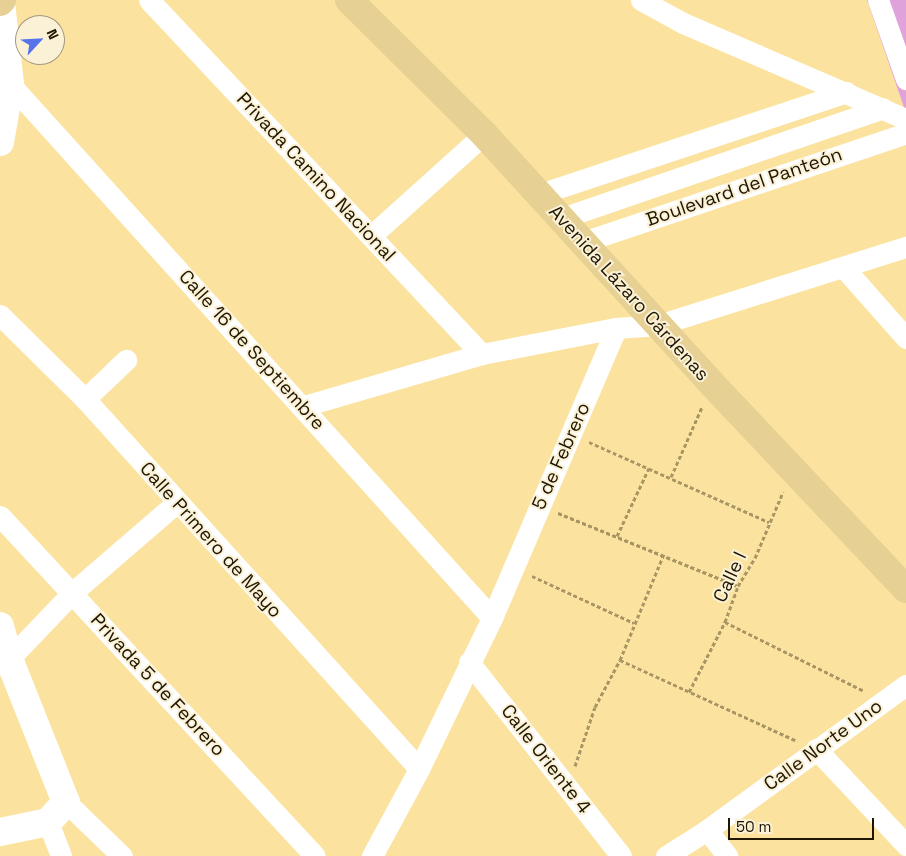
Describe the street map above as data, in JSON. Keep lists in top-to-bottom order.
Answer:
{
  "streets": {
    "main road": ["Avenida Lázaro Cárdenas"],
    "street": [
      "Privada Camino Nacional",
      "Boulevard del Panteón",
      "Calle 16 de Septiembre",
      "5 de Febrero",
      "Calle Primero de Mayo",
      "Privada 5 de Febrero",
      "Calle Norte Uno",
      "Calle Oriente 4"
    ],
    "path": ["Calle I"]
  },
  "crossings": [
    ["Boulevard del Panteón", "Avenida Lázaro Cárdenas"],
    ["Avenida Lázaro Cárdenas", "Calle I"],
    ["Calle 16 de Septiembre", "5 de Febrero"],
    ["5 de Febrero", "Calle Primero de Mayo"],
    ["5 de Febrero", "Calle Oriente 4"]
  ],
  "scale_bar": "50 m",
  "north": "top right"
}
